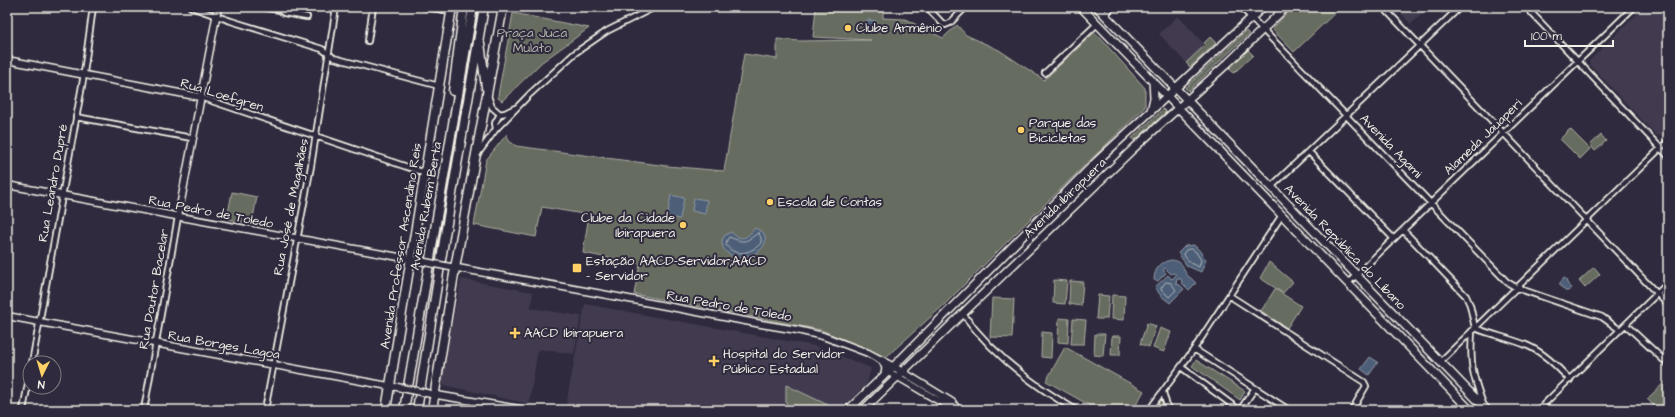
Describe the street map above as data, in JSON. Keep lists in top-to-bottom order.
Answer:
{
  "streets": {
    "highway": ["Avenida Rubem Berta", "Avenida Professor Ascendino Reis"],
    "main road": ["Avenida Ibirapuera", "Avenida República do Líbano"],
    "street": [
      "Rua Loefgren",
      "Alameda Jauaperi",
      "Avenida Agami",
      "Rua Leandro Dupré",
      "Rua José de Magalhães",
      "Rua Pedro de Toledo",
      "Rua Doutor Bacelar",
      "Rua Borges Lagoa"
    ]
  },
  "crossings": [
    ["Rua Loefgren", "Rua Leandro Dupré"],
    ["Rua Loefgren", "Rua José de Magalhães"],
    ["Rua Loefgren", "Avenida Professor Ascendino Reis"],
    ["Rua Loefgren", "Rua Doutor Bacelar"],
    ["Alameda Jauaperi", "Avenida Agami"],
    ["Alameda Jauaperi", "Avenida República do Líbano"],
    ["Avenida Agami", "Avenida Ibirapuera"],
    ["Rua Leandro Dupré", "Rua Pedro de Toledo"],
    ["Rua Leandro Dupré", "Rua Borges Lagoa"],
    ["Avenida Ibirapuera", "Avenida República do Líbano"],
    ["Rua José de Magalhães", "Rua Pedro de Toledo"],
    ["Rua José de Magalhães", "Rua Borges Lagoa"],
    ["Rua Pedro de Toledo", "Avenida Professor Ascendino Reis"],
    ["Rua Pedro de Toledo", "Rua Doutor Bacelar"],
    ["Avenida Professor Ascendino Reis", "Rua Borges Lagoa"],
    ["Rua Doutor Bacelar", "Rua Borges Lagoa"]
  ],
  "parks": ["Praça Juca Mulato"],
  "places": {
    "other": [
      "Clube Armênio",
      "Parque das Bicicletas",
      "Escola de Contas",
      "Clube da Cidade Ibirapuera"
    ],
    "transit": ["Estação AACD-Servidor;AACD – Servidor"],
    "health": ["AACD Ibirapuera", "Hospital do Servidor Público Estadual"]
  },
  "scale_bar": "100 m",
  "north": "bottom"
}
